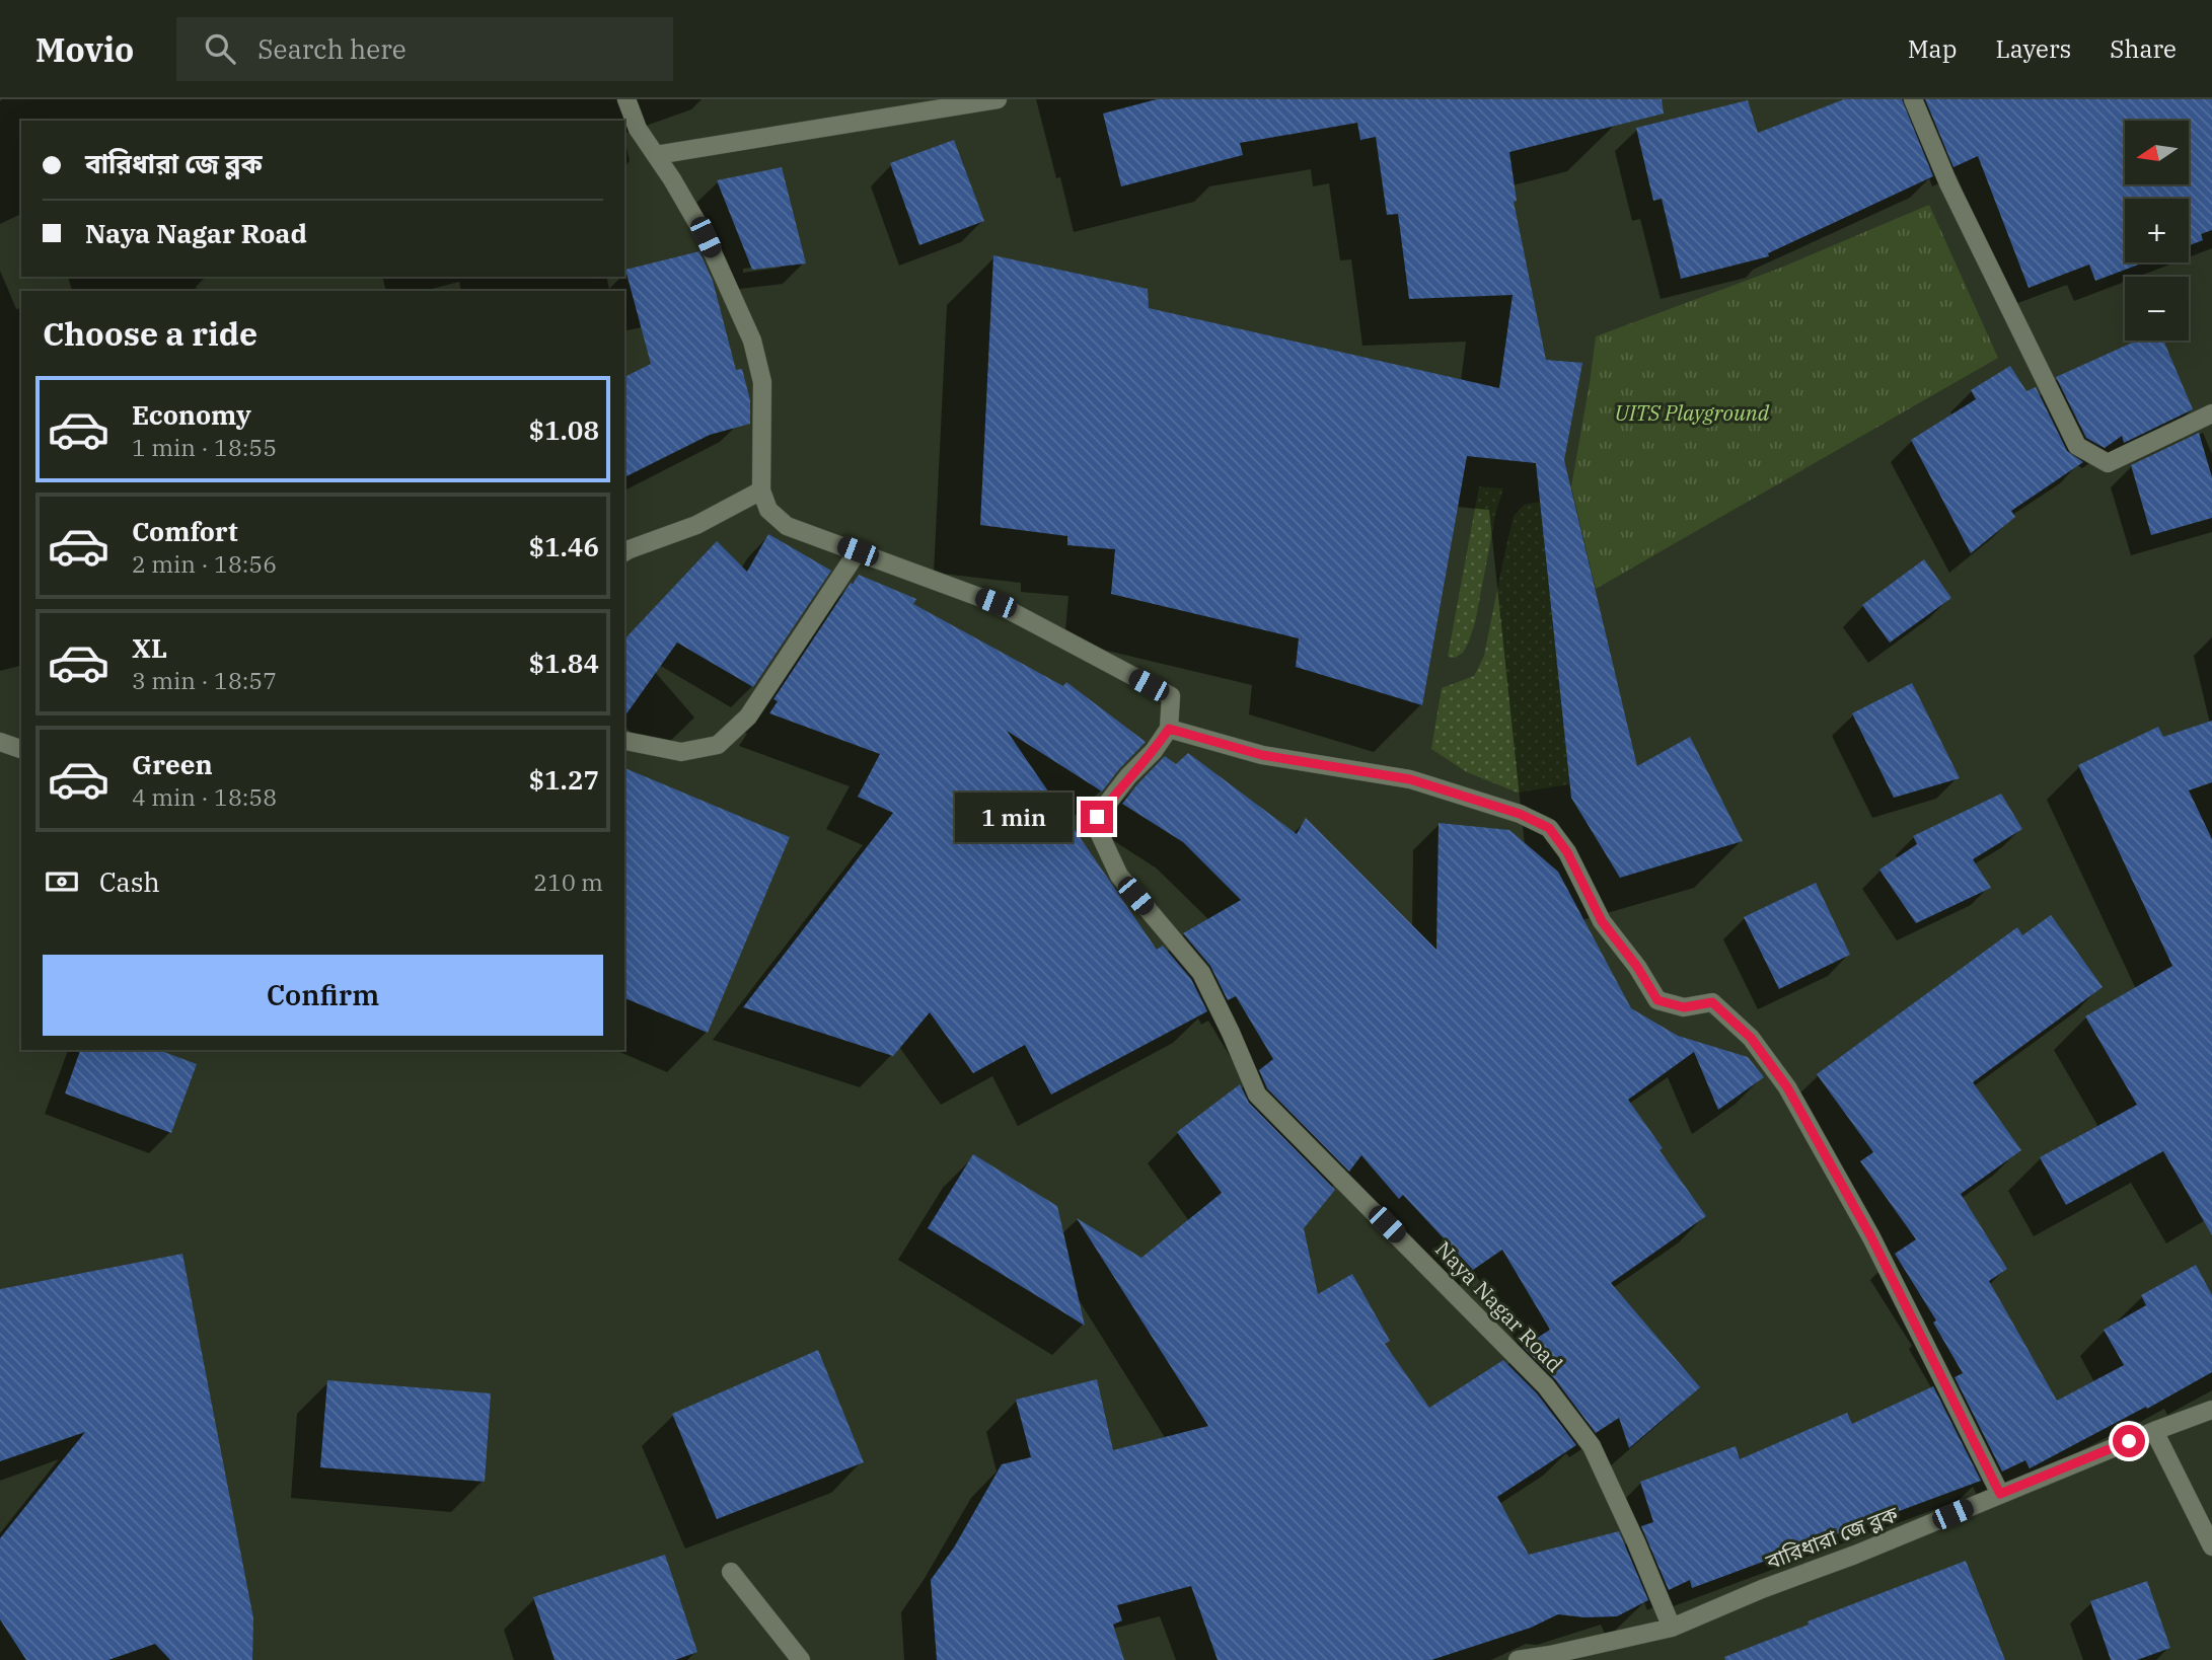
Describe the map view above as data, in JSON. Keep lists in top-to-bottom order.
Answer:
{
  "streets": {
    "street": ["Naya Nagar Road", "বারিধারা জে ব্লক"]
  },
  "crossings": [
    ["Naya Nagar Road", "বারিধারা জে ব্লক"]
  ],
  "parks": ["UITS Playground"],
  "north": "left",
  "page": {
    "header": "Movio",
    "search": "Search here",
    "nav": ["Map", "Layers", "Share"],
    "map_buttons": ["+", "−"],
    "banner": ["বারিধারা জে ব্লক", "Naya Nagar Road"],
    "heading": "Choose a ride",
    "list": [
      {
        "name": "Economy",
        "note": "1 min · 18:55",
        "value": "$1.08"
      },
      {
        "name": "Comfort",
        "note": "2 min · 18:56",
        "value": "$1.46"
      },
      {
        "name": "XL",
        "note": "3 min · 18:57",
        "value": "$1.84"
      },
      {
        "name": "Green",
        "note": "4 min · 18:58",
        "value": "$1.27"
      }
    ],
    "bubble": "1 min",
    "pay": ["Cash", "210 m"],
    "buttons": "Confirm"
  }
}
